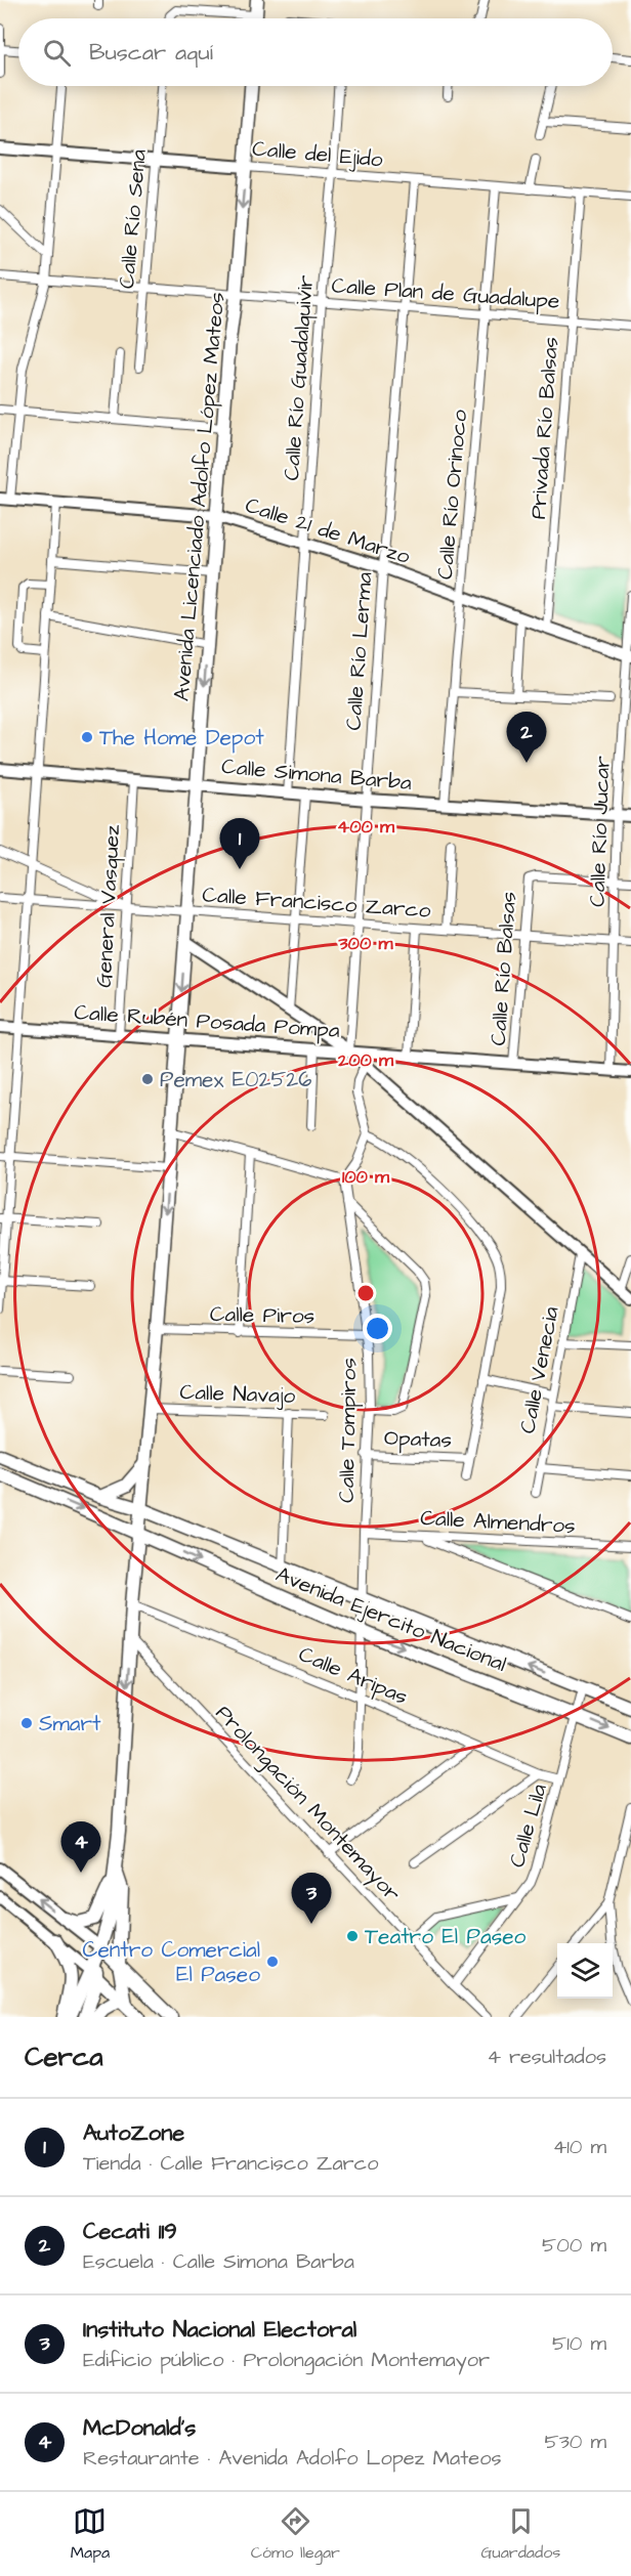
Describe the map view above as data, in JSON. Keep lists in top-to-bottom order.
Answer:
{
  "streets": {
    "main road": ["Avenida Licenciado Adolfo López Mateos", "Avenida Ejercito Nacional"],
    "street": [
      "Calle del Ejido",
      "Calle Río Sena",
      "Calle Plan de Guadalupe",
      "Calle Río Guadalquivir",
      "Privada Río Balsas",
      "Calle Río Orinoco",
      "Calle 21 de Marzo",
      "Calle Río Lerma",
      "Calle Simona Barba",
      "Calle Río Jucar",
      "Calle Francisco Zarco",
      "General Vasquez",
      "Calle Río Balsas",
      "Calle Rubén Posada Pompa",
      "Calle Piros",
      "Calle Venecia",
      "Calle Navajo",
      "Calle Tompiros",
      "Opatas",
      "Calle Almendros",
      "Calle Aripas",
      "Prolongación Montemayor",
      "Calle Lila"
    ]
  },
  "crossings": [
    ["Calle del Ejido", "Calle Río Sena"],
    ["Calle del Ejido", "Calle Río Guadalquivir"],
    ["Calle del Ejido", "Privada Río Balsas"],
    ["Calle del Ejido", "Calle Río Orinoco"],
    ["Calle del Ejido", "Avenida Licenciado Adolfo López Mateos"],
    ["Calle del Ejido", "Calle Río Lerma"],
    ["Calle Río Sena", "Calle Plan de Guadalupe"],
    ["Calle Plan de Guadalupe", "Calle Río Guadalquivir"],
    ["Calle Plan de Guadalupe", "Privada Río Balsas"],
    ["Calle Plan de Guadalupe", "Calle Río Orinoco"],
    ["Calle Plan de Guadalupe", "Avenida Licenciado Adolfo López Mateos"],
    ["Calle Plan de Guadalupe", "Calle Río Lerma"],
    ["Calle Río Guadalquivir", "Calle 21 de Marzo"],
    ["Calle Río Guadalquivir", "Calle Simona Barba"],
    ["Privada Río Balsas", "Calle 21 de Marzo"],
    ["Calle Río Orinoco", "Calle 21 de Marzo"],
    ["Calle Río Orinoco", "Calle Simona Barba"],
    ["Avenida Licenciado Adolfo López Mateos", "Calle 21 de Marzo"],
    ["Avenida Licenciado Adolfo López Mateos", "Calle Simona Barba"],
    ["Avenida Licenciado Adolfo López Mateos", "Calle Francisco Zarco"],
    ["Avenida Licenciado Adolfo López Mateos", "Calle Rubén Posada Pompa"],
    ["Avenida Licenciado Adolfo López Mateos", "Calle Piros"],
    ["Avenida Licenciado Adolfo López Mateos", "Calle Navajo"],
    ["Avenida Licenciado Adolfo López Mateos", "Avenida Ejercito Nacional"],
    ["Avenida Licenciado Adolfo López Mateos", "Calle Aripas"],
    ["Avenida Licenciado Adolfo López Mateos", "Prolongación Montemayor"],
    ["Calle 21 de Marzo", "Calle Río Lerma"],
    ["Calle 21 de Marzo", "Calle Río Jucar"],
    ["Calle Río Lerma", "Calle Simona Barba"],
    ["Calle Río Lerma", "Calle Francisco Zarco"],
    ["Calle Río Lerma", "Calle Rubén Posada Pompa"],
    ["Calle Simona Barba", "Calle Río Jucar"],
    ["Calle Simona Barba", "General Vasquez"],
    ["Calle Río Jucar", "Calle Francisco Zarco"],
    ["Calle Río Jucar", "Calle Río Balsas"],
    ["Calle Río Jucar", "Calle Rubén Posada Pompa"],
    ["Calle Francisco Zarco", "General Vasquez"],
    ["Calle Francisco Zarco", "Calle Río Balsas"],
    ["General Vasquez", "Calle Rubén Posada Pompa"],
    ["Calle Río Balsas", "Calle Rubén Posada Pompa"],
    ["Calle Piros", "Calle Tompiros"],
    ["Calle Tompiros", "Opatas"],
    ["Calle Tompiros", "Calle Almendros"],
    ["Calle Tompiros", "Avenida Ejercito Nacional"],
    ["Calle Tompiros", "Calle Aripas"],
    ["Avenida Ejercito Nacional", "Calle Lila"],
    ["Calle Aripas", "Calle Lila"],
    ["Prolongación Montemayor", "Calle Lila"]
  ],
  "one_way": ["Avenida Licenciado Adolfo López Mateos"],
  "places": [
    "The Home Depot",
    "Pemex E02526",
    "Smart",
    "Teatro El Paseo",
    "Centro Comercial El Paseo"
  ],
  "page": {
    "search": "Buscar aquí",
    "pins": [
      "2",
      "1",
      "4",
      "3"
    ],
    "heading": ["Cerca", "4 resultados"],
    "list": [
      {
        "mark": "1",
        "name": "AutoZone",
        "note": "Tienda · Calle Francisco Zarco",
        "value": "410 m"
      },
      {
        "mark": "2",
        "name": "Cecati 119",
        "note": "Escuela · Calle Simona Barba",
        "value": "500 m"
      },
      {
        "mark": "3",
        "name": "Instituto Nacional Electoral",
        "note": "Edificio público · Prolongación Montemayor",
        "value": "510 m"
      },
      {
        "mark": "4",
        "name": "McDonald's",
        "note": "Restaurante · Avenida Adolfo Lopez Mateos",
        "value": "530 m"
      }
    ],
    "nav": ["Mapa", "Cómo llegar", "Guardados"]
  },
  "rings": [
    "400 m",
    "300 m",
    "200 m",
    "100 m"
  ]
}
